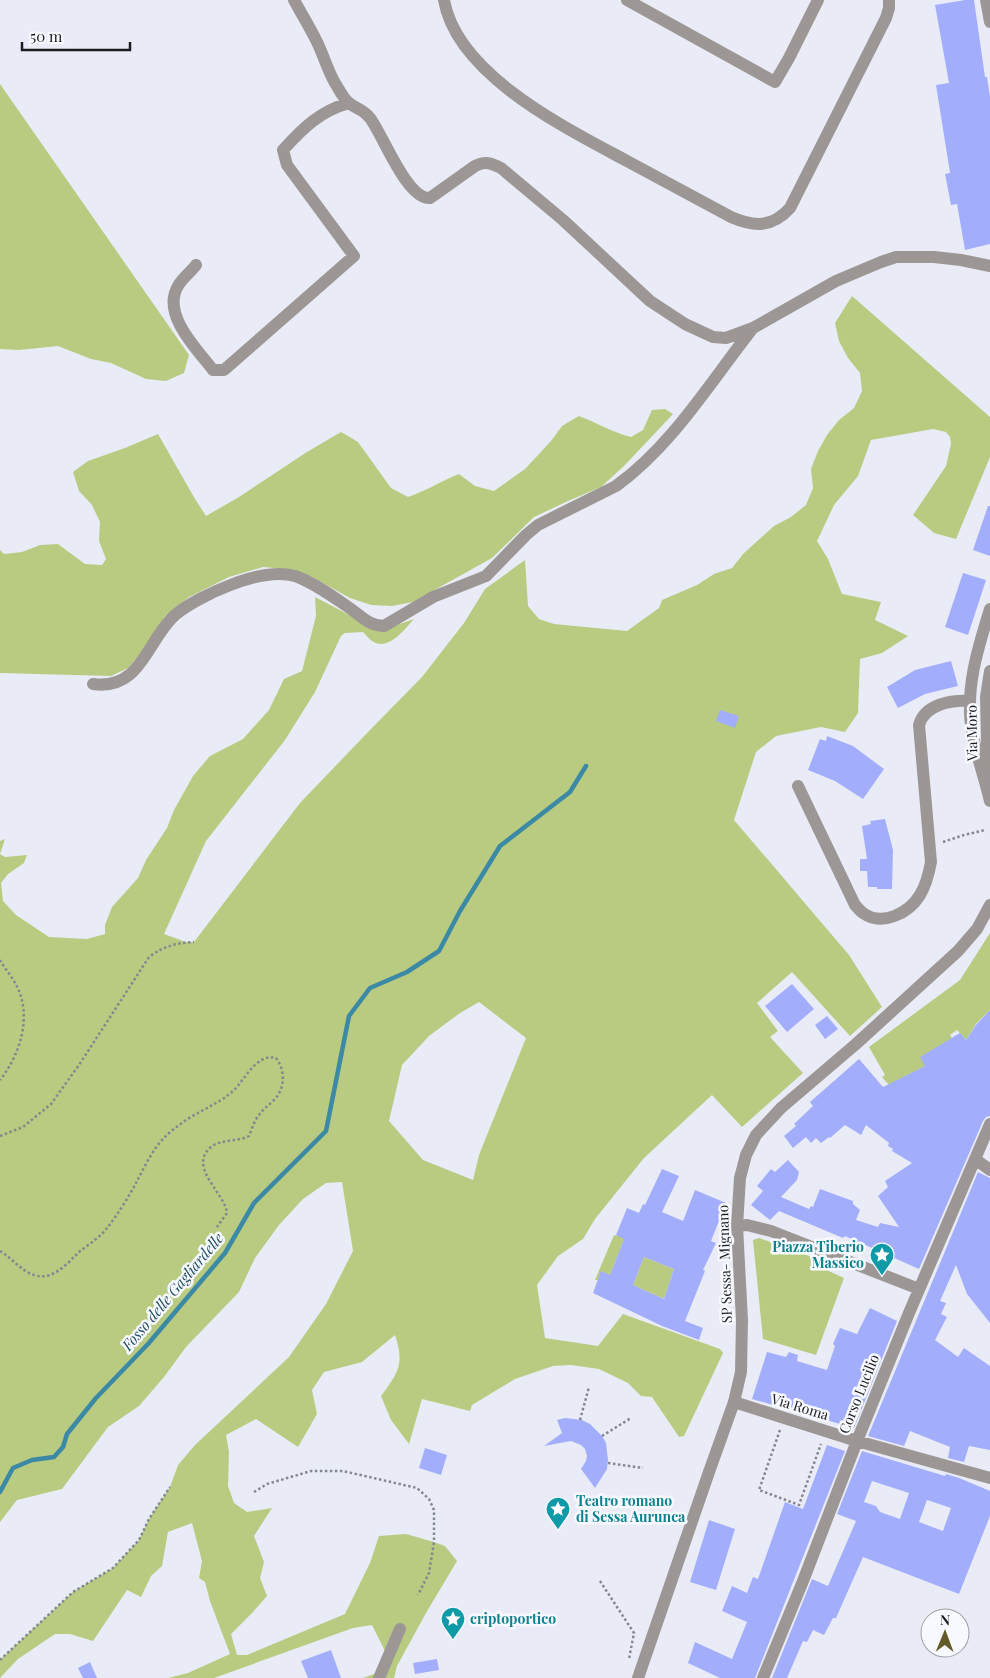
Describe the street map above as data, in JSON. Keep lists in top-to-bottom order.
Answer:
{
  "streets": {
    "street": [
      "Via Moro",
      "SP Sessa- Mignano",
      "Corso Lucilio",
      "Via Roma"
    ]
  },
  "crossings": [
    ["SP Sessa- Mignano", "Via Roma"],
    ["Corso Lucilio", "Via Roma"]
  ],
  "water": ["Fosso delle Gagliardelle"],
  "places": {
    "place": ["Piazza Tiberio Massico", "Teatro romano di Sessa Aurunca", "criptoportico"]
  },
  "scale_bar": "50 m",
  "north": "top"
}
